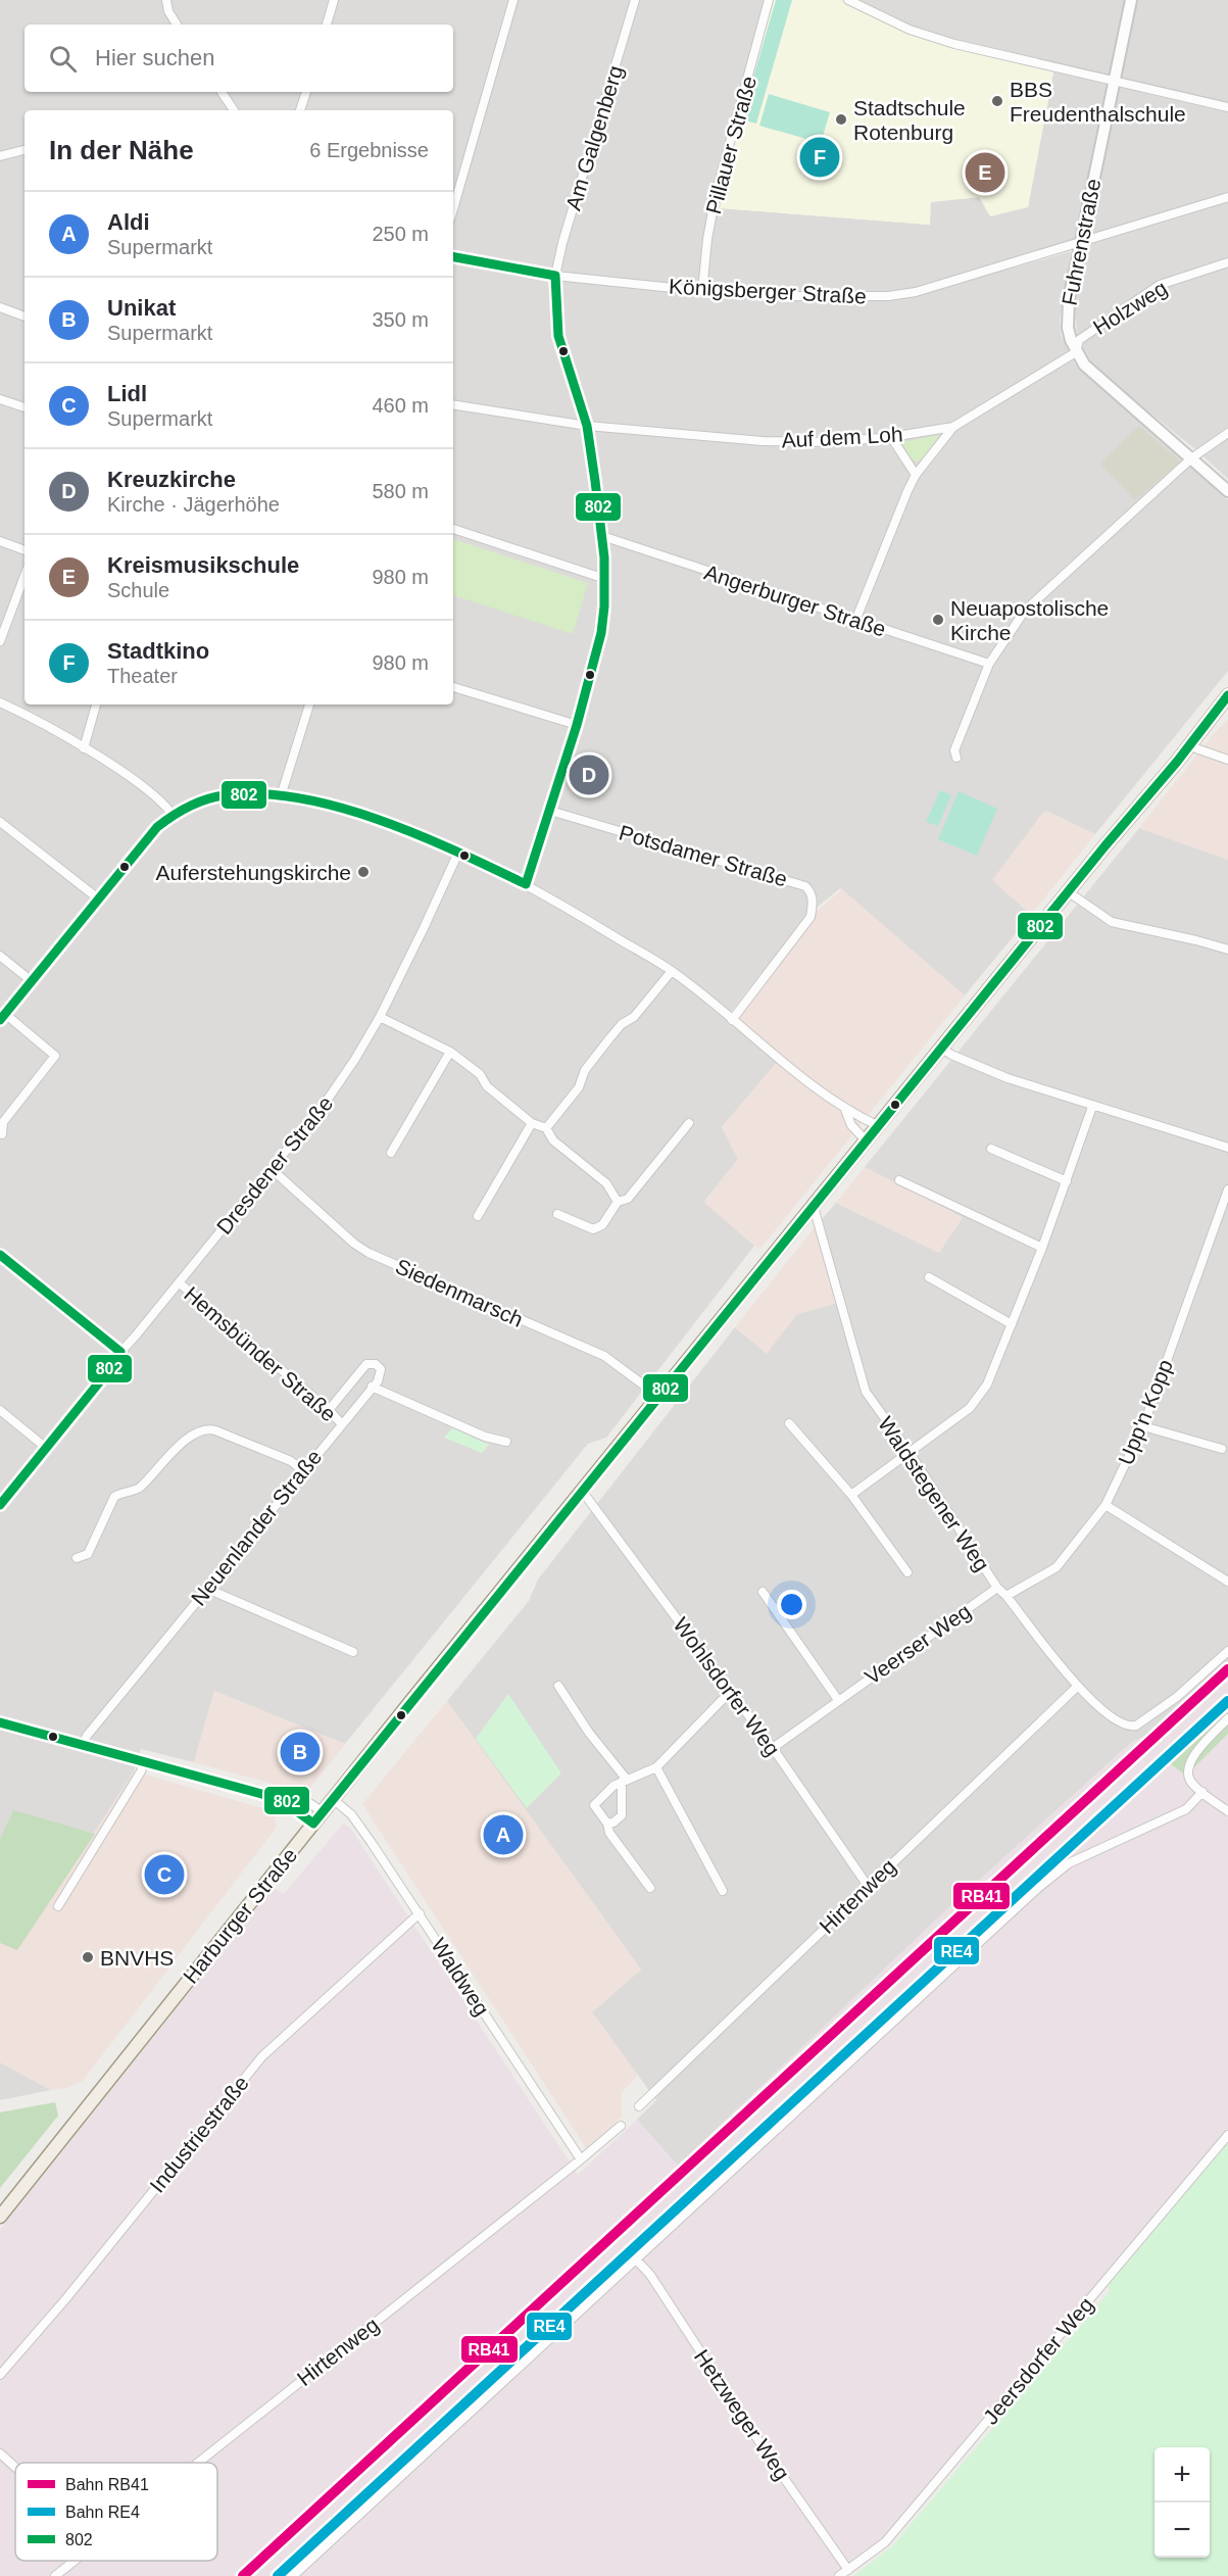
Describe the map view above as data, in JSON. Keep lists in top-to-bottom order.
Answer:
{
  "streets": {
    "main road": ["Harburger Straße"],
    "street": [
      "Am Galgenberg",
      "Pillauer Straße",
      "Fuhrenstraße",
      "Königsberger Straße",
      "Holzweg",
      "Auf dem Loh",
      "Angerburger Straße",
      "Potsdamer Straße",
      "Dresdener Straße",
      "Siedenmarsch",
      "Hemsbünder Straße",
      "Upp'n Kopp",
      "Waldstegener Weg",
      "Neuenlander Straße",
      "Veerser Weg",
      "Wohlsdorfer Weg",
      "Hirtenweg",
      "Waldweg",
      "Industriestraße",
      "Jeersdorfer Weg",
      "Hetzweger Weg"
    ]
  },
  "crossings": [
    ["Am Galgenberg", "Königsberger Straße"],
    ["Am Galgenberg", "Auf dem Loh"],
    ["Am Galgenberg", "Angerburger Straße"],
    ["Am Galgenberg", "Potsdamer Straße"],
    ["Pillauer Straße", "Königsberger Straße"],
    ["Fuhrenstraße", "Königsberger Straße"],
    ["Fuhrenstraße", "Holzweg"],
    ["Fuhrenstraße", "Auf dem Loh"],
    ["Holzweg", "Auf dem Loh"],
    ["Dresdener Straße", "Siedenmarsch"],
    ["Dresdener Straße", "Hemsbünder Straße"],
    ["Siedenmarsch", "Harburger Straße"],
    ["Hemsbünder Straße", "Neuenlander Straße"],
    ["Upp'n Kopp", "Waldstegener Weg"],
    ["Waldstegener Weg", "Veerser Weg"],
    ["Waldstegener Weg", "Hirtenweg"],
    ["Waldstegener Weg", "Harburger Straße"],
    ["Veerser Weg", "Wohlsdorfer Weg"],
    ["Wohlsdorfer Weg", "Hirtenweg"],
    ["Wohlsdorfer Weg", "Harburger Straße"],
    ["Hirtenweg", "Waldweg"],
    ["Harburger Straße", "Waldweg"],
    ["Waldweg", "Industriestraße"],
    ["Jeersdorfer Weg", "Hetzweger Weg"]
  ],
  "places": [
    "BBS Freudenthalschule",
    "Stadtschule Rotenburg",
    "Neuapostolische Kirche",
    "Auferstehungskirche",
    "BNVHS"
  ],
  "lines": ["transit line 802", "rail line RB41", "rail line RE4"],
  "legend": ["Bahn RB41", "Bahn RE4", "802"],
  "page": {
    "search": "Hier suchen",
    "heading": ["In der Nähe", "6 Ergebnisse"],
    "pins": [
      "F",
      "E",
      "D",
      "B",
      "A",
      "C"
    ],
    "list": [
      {
        "mark": "A",
        "name": "Aldi",
        "note": "Supermarkt",
        "value": "250 m"
      },
      {
        "mark": "B",
        "name": "Unikat",
        "note": "Supermarkt",
        "value": "350 m"
      },
      {
        "mark": "C",
        "name": "Lidl",
        "note": "Supermarkt",
        "value": "460 m"
      },
      {
        "mark": "D",
        "name": "Kreuzkirche",
        "note": "Kirche · Jägerhöhe",
        "value": "580 m"
      },
      {
        "mark": "E",
        "name": "Kreismusikschule",
        "note": "Schule",
        "value": "980 m"
      },
      {
        "mark": "F",
        "name": "Stadtkino",
        "note": "Theater",
        "value": "980 m"
      }
    ],
    "map_buttons": ["+", "−"]
  }
}
